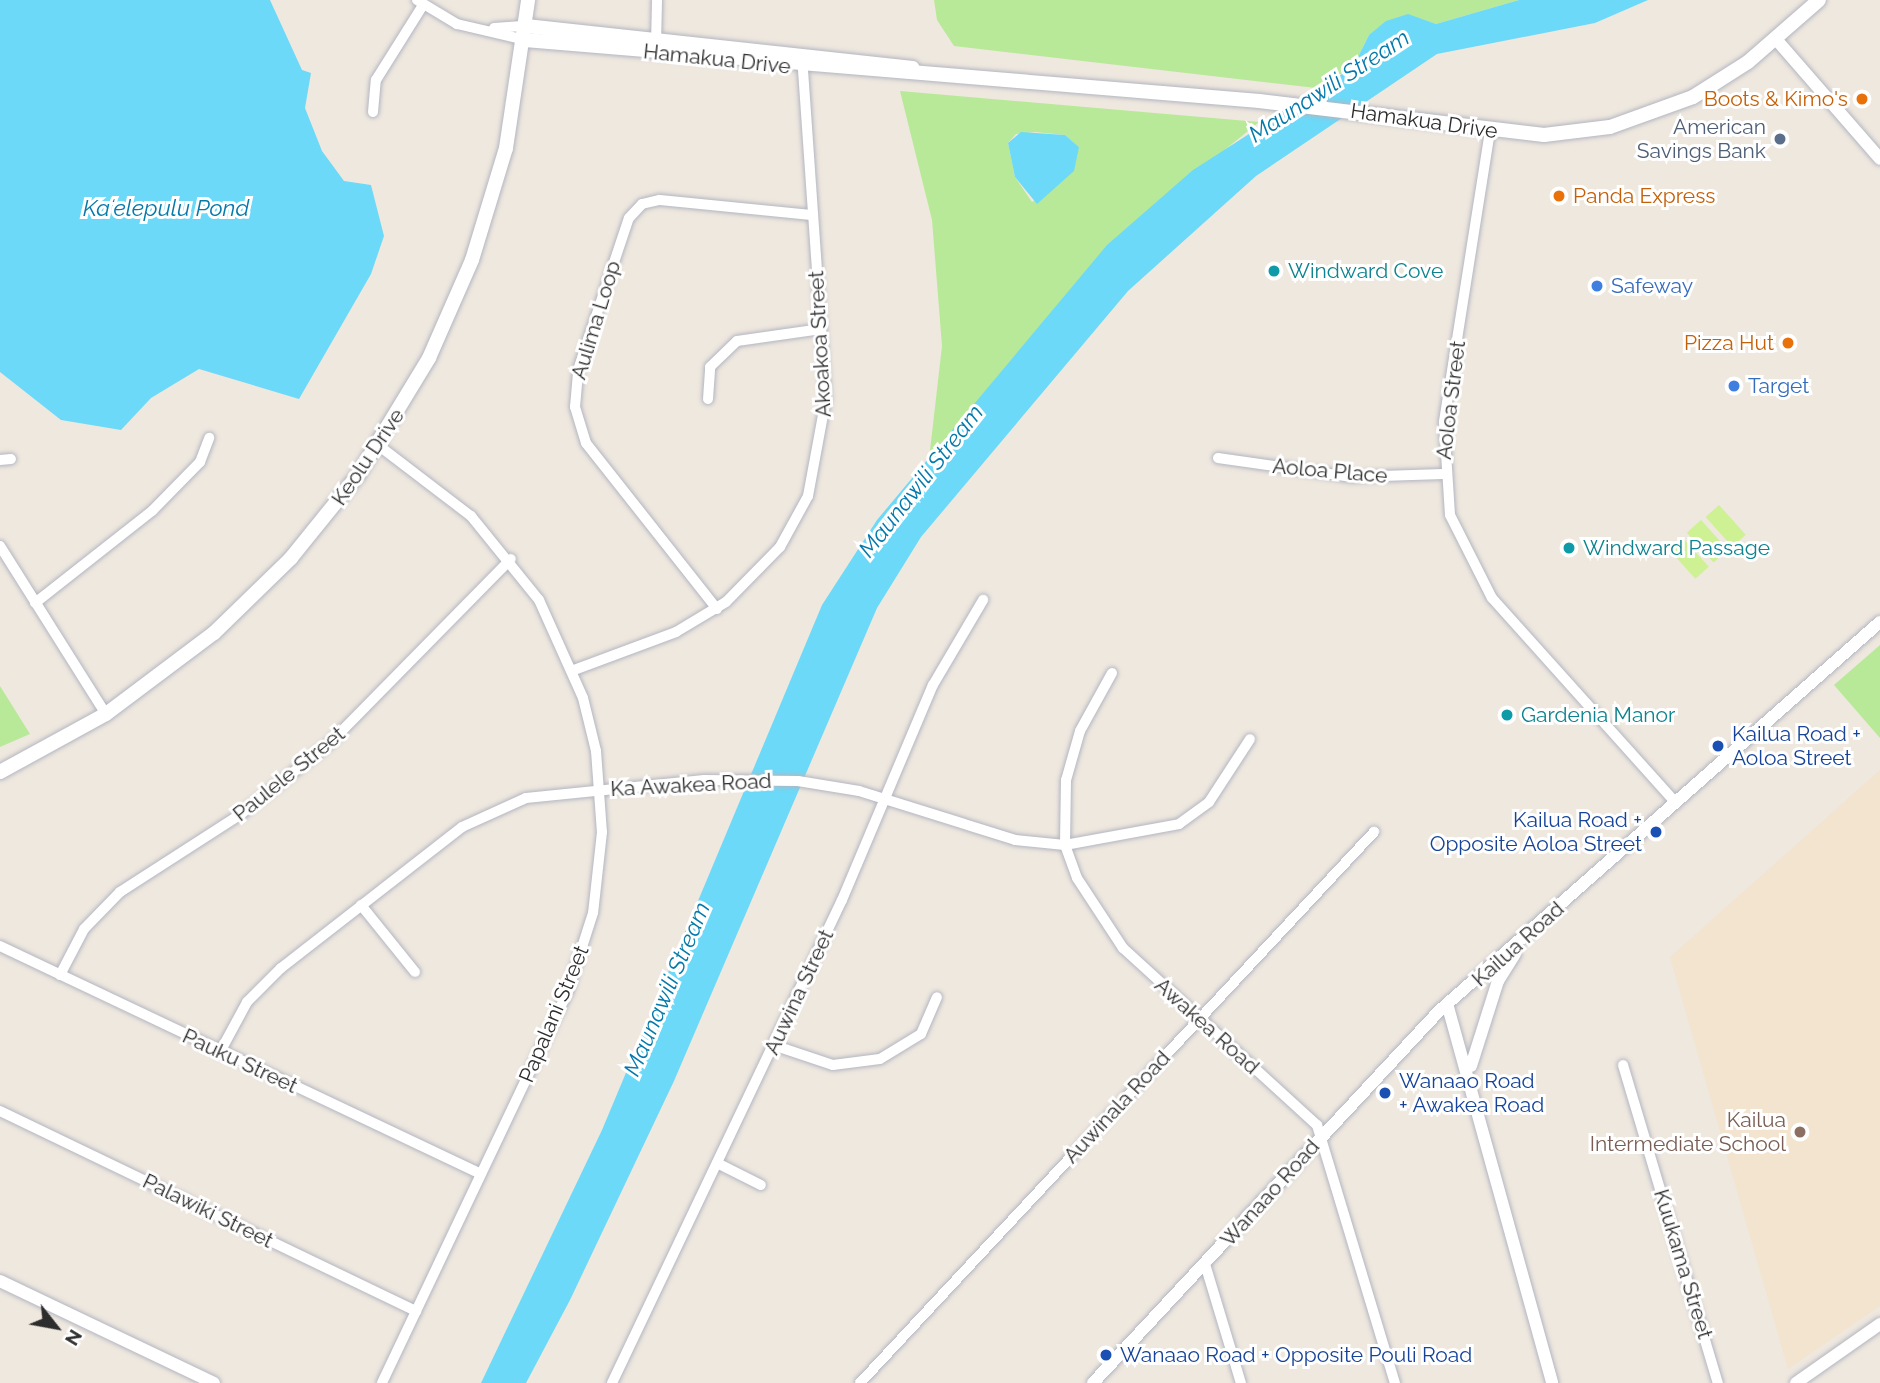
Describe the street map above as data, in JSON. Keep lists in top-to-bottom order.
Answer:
{
  "streets": {
    "main road": ["Hamakua Drive", "Keolu Drive"],
    "street": [
      "Aulima Loop",
      "Akoakoa Street",
      "Aoloa Street",
      "Aoloa Place",
      "Paulele Street",
      "Ka Awakea Road",
      "Kailua Road",
      "Auwina Street",
      "Papalani Street",
      "Awakea Road",
      "Pauku Street",
      "Auwinala Road",
      "Wanaao Road",
      "Palawiki Street",
      "Kuukama Street"
    ]
  },
  "crossings": [
    ["Hamakua Drive", "Akoakoa Street"],
    ["Hamakua Drive", "Aoloa Street"],
    ["Hamakua Drive", "Keolu Drive"],
    ["Aulima Loop", "Akoakoa Street"],
    ["Akoakoa Street", "Papalani Street"],
    ["Aoloa Street", "Aoloa Place"],
    ["Aoloa Street", "Kailua Road"],
    ["Keolu Drive", "Papalani Street"],
    ["Paulele Street", "Papalani Street"],
    ["Paulele Street", "Pauku Street"],
    ["Ka Awakea Road", "Auwina Street"],
    ["Ka Awakea Road", "Papalani Street"],
    ["Ka Awakea Road", "Awakea Road"],
    ["Ka Awakea Road", "Pauku Street"],
    ["Kailua Road", "Wanaao Road"],
    ["Papalani Street", "Pauku Street"],
    ["Papalani Street", "Palawiki Street"],
    ["Awakea Road", "Auwinala Road"],
    ["Awakea Road", "Wanaao Road"]
  ],
  "water": ["Maunawili Stream", "Kaʻelepulu Pond"],
  "places": [
    "Boots & Kimo's",
    "American Savings Bank",
    "Panda Express",
    "Windward Cove",
    "Safeway",
    "Pizza Hut",
    "Target",
    "Windward Passage",
    "Gardenia Manor",
    "Kailua Road + Aoloa Street",
    "Kailua Road + Opposite Aoloa Street",
    "Wanaao Road + Awakea Road",
    "Kailua Intermediate School",
    "Wanaao Road + Opposite Pouli Road"
  ],
  "north": "bottom right"
}
